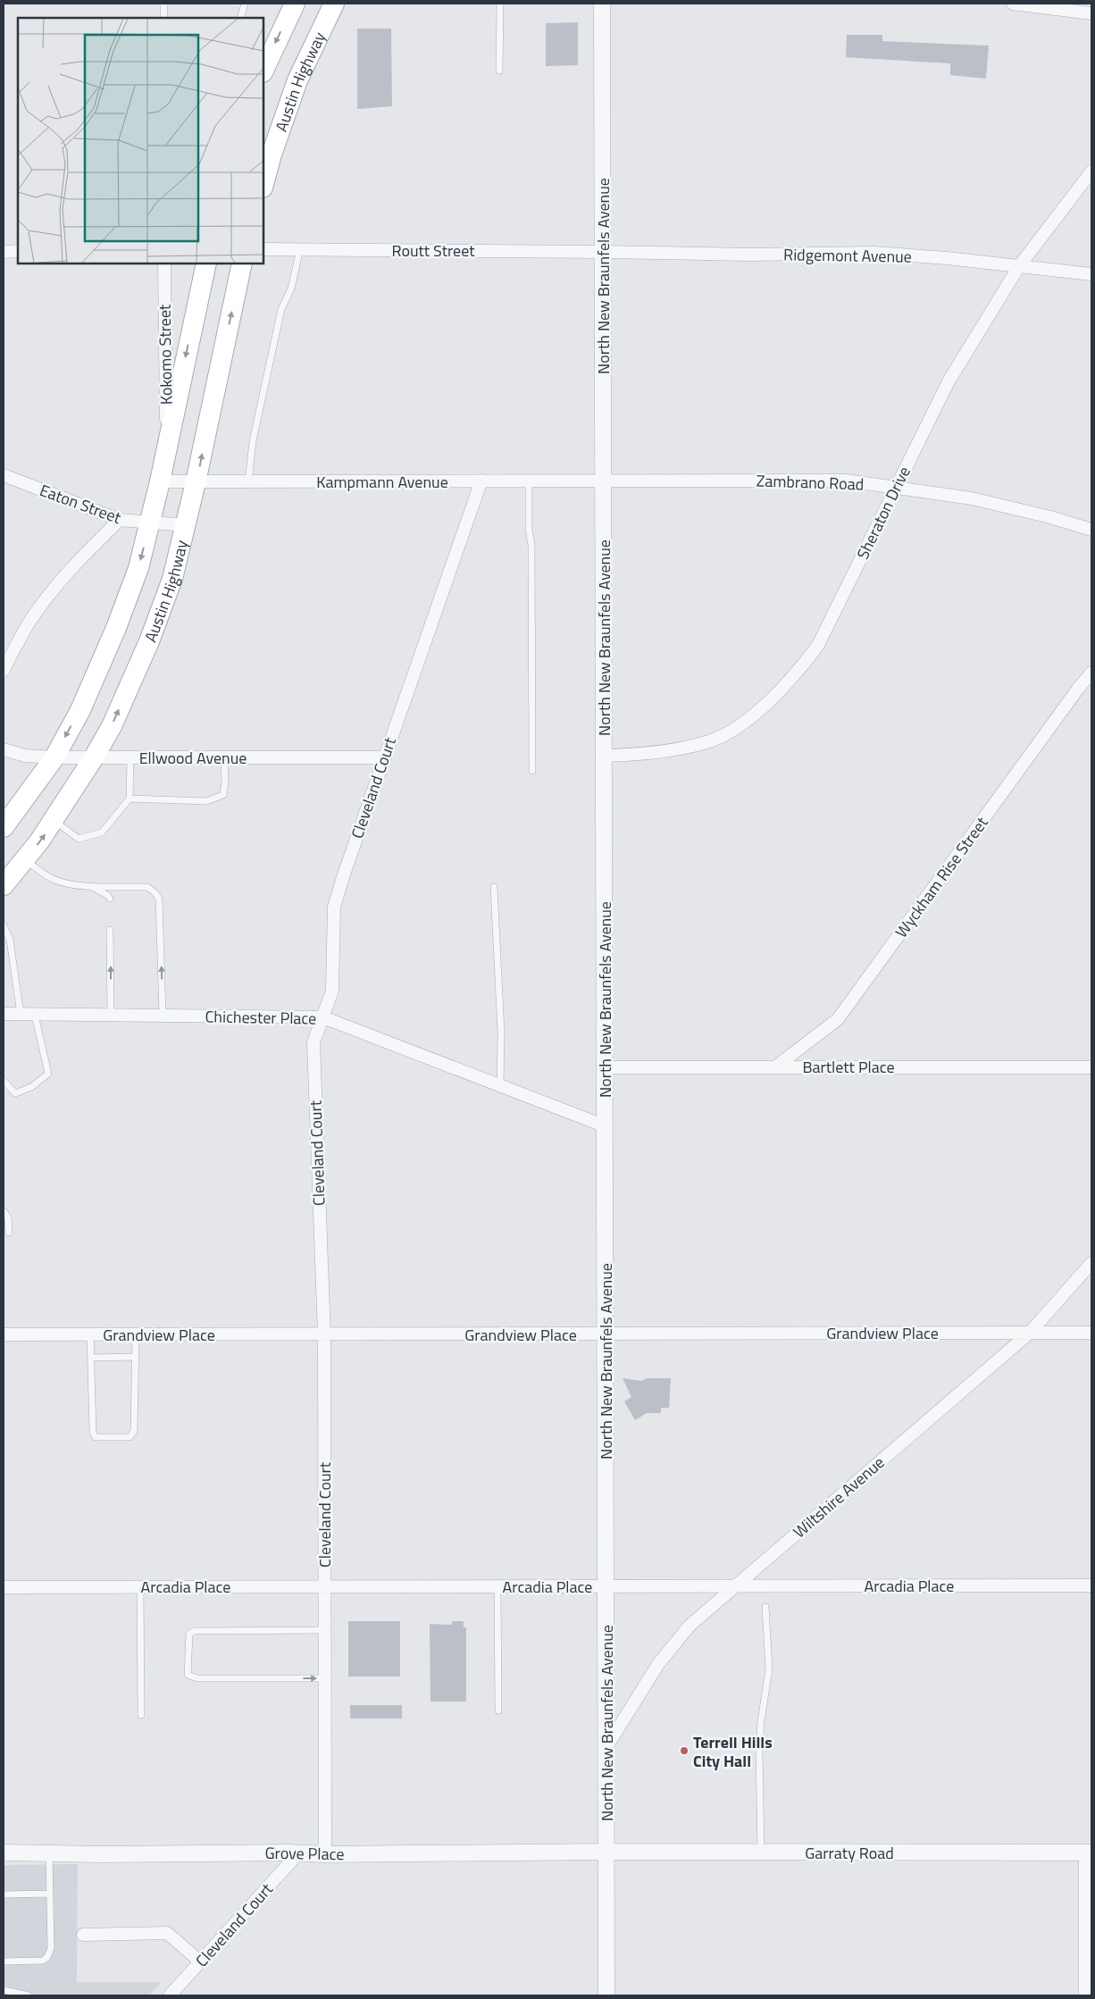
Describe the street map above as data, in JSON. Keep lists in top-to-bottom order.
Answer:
{
  "streets": {
    "main road": ["Austin Highway"],
    "street": [
      "Routt Street",
      "Ridgemont Avenue",
      "North New Braunfels Avenue",
      "Kokomo Street",
      "Kampmann Avenue",
      "Zambrano Road",
      "Eaton Street",
      "Sheraton Drive",
      "Ellwood Avenue",
      "Cleveland Court",
      "Wyckham Rise Street",
      "Chichester Place",
      "Bartlett Place",
      "Grandview Place",
      "Wiltshire Avenue",
      "Arcadia Place",
      "Garraty Road",
      "Grove Place"
    ]
  },
  "crossings": [
    ["Austin Highway", "Kokomo Street"],
    ["Austin Highway", "Kampmann Avenue"],
    ["Austin Highway", "Eaton Street"],
    ["Austin Highway", "Ellwood Avenue"],
    ["Routt Street", "Ridgemont Avenue"],
    ["Routt Street", "North New Braunfels Avenue"],
    ["Ridgemont Avenue", "North New Braunfels Avenue"],
    ["Ridgemont Avenue", "Sheraton Drive"],
    ["North New Braunfels Avenue", "Kampmann Avenue"],
    ["North New Braunfels Avenue", "Zambrano Road"],
    ["North New Braunfels Avenue", "Sheraton Drive"],
    ["North New Braunfels Avenue", "Chichester Place"],
    ["North New Braunfels Avenue", "Bartlett Place"],
    ["North New Braunfels Avenue", "Grandview Place"],
    ["North New Braunfels Avenue", "Wiltshire Avenue"],
    ["North New Braunfels Avenue", "Arcadia Place"],
    ["North New Braunfels Avenue", "Garraty Road"],
    ["North New Braunfels Avenue", "Grove Place"],
    ["Kampmann Avenue", "Zambrano Road"],
    ["Kampmann Avenue", "Cleveland Court"],
    ["Zambrano Road", "Sheraton Drive"],
    ["Ellwood Avenue", "Cleveland Court"],
    ["Cleveland Court", "Chichester Place"],
    ["Cleveland Court", "Grandview Place"],
    ["Cleveland Court", "Arcadia Place"],
    ["Cleveland Court", "Grove Place"],
    ["Wyckham Rise Street", "Bartlett Place"],
    ["Grandview Place", "Wiltshire Avenue"],
    ["Wiltshire Avenue", "Arcadia Place"],
    ["Garraty Road", "Grove Place"]
  ],
  "places": ["Terrell Hills City Hall"]
}
